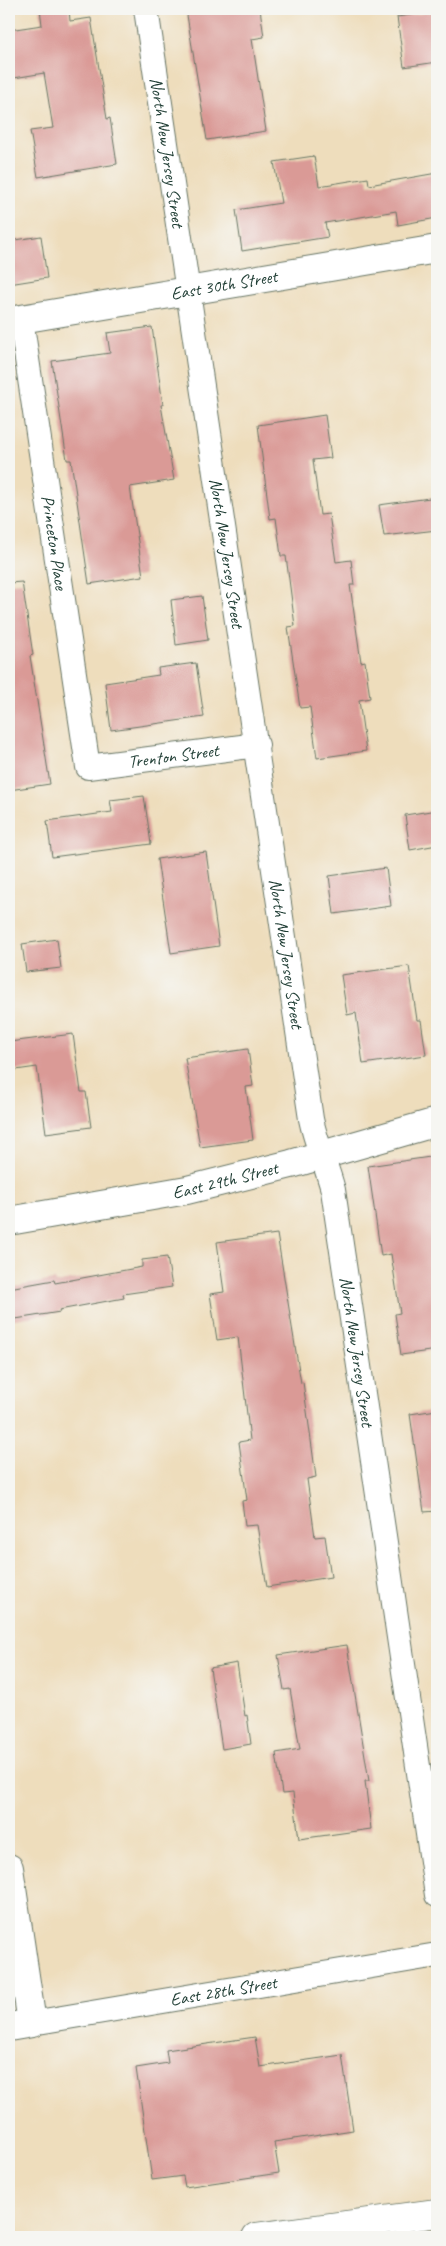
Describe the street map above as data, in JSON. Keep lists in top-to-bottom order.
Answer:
{
  "streets": {
    "main road": ["East 30th Street", "East 29th Street"],
    "street": [
      "North New Jersey Street",
      "Princeton Place",
      "Trenton Street",
      "East 28th Street"
    ]
  },
  "crossings": [
    ["North New Jersey Street", "East 30th Street"],
    ["North New Jersey Street", "Trenton Street"],
    ["North New Jersey Street", "East 29th Street"],
    ["East 30th Street", "Princeton Place"],
    ["Princeton Place", "Trenton Street"]
  ]
}
